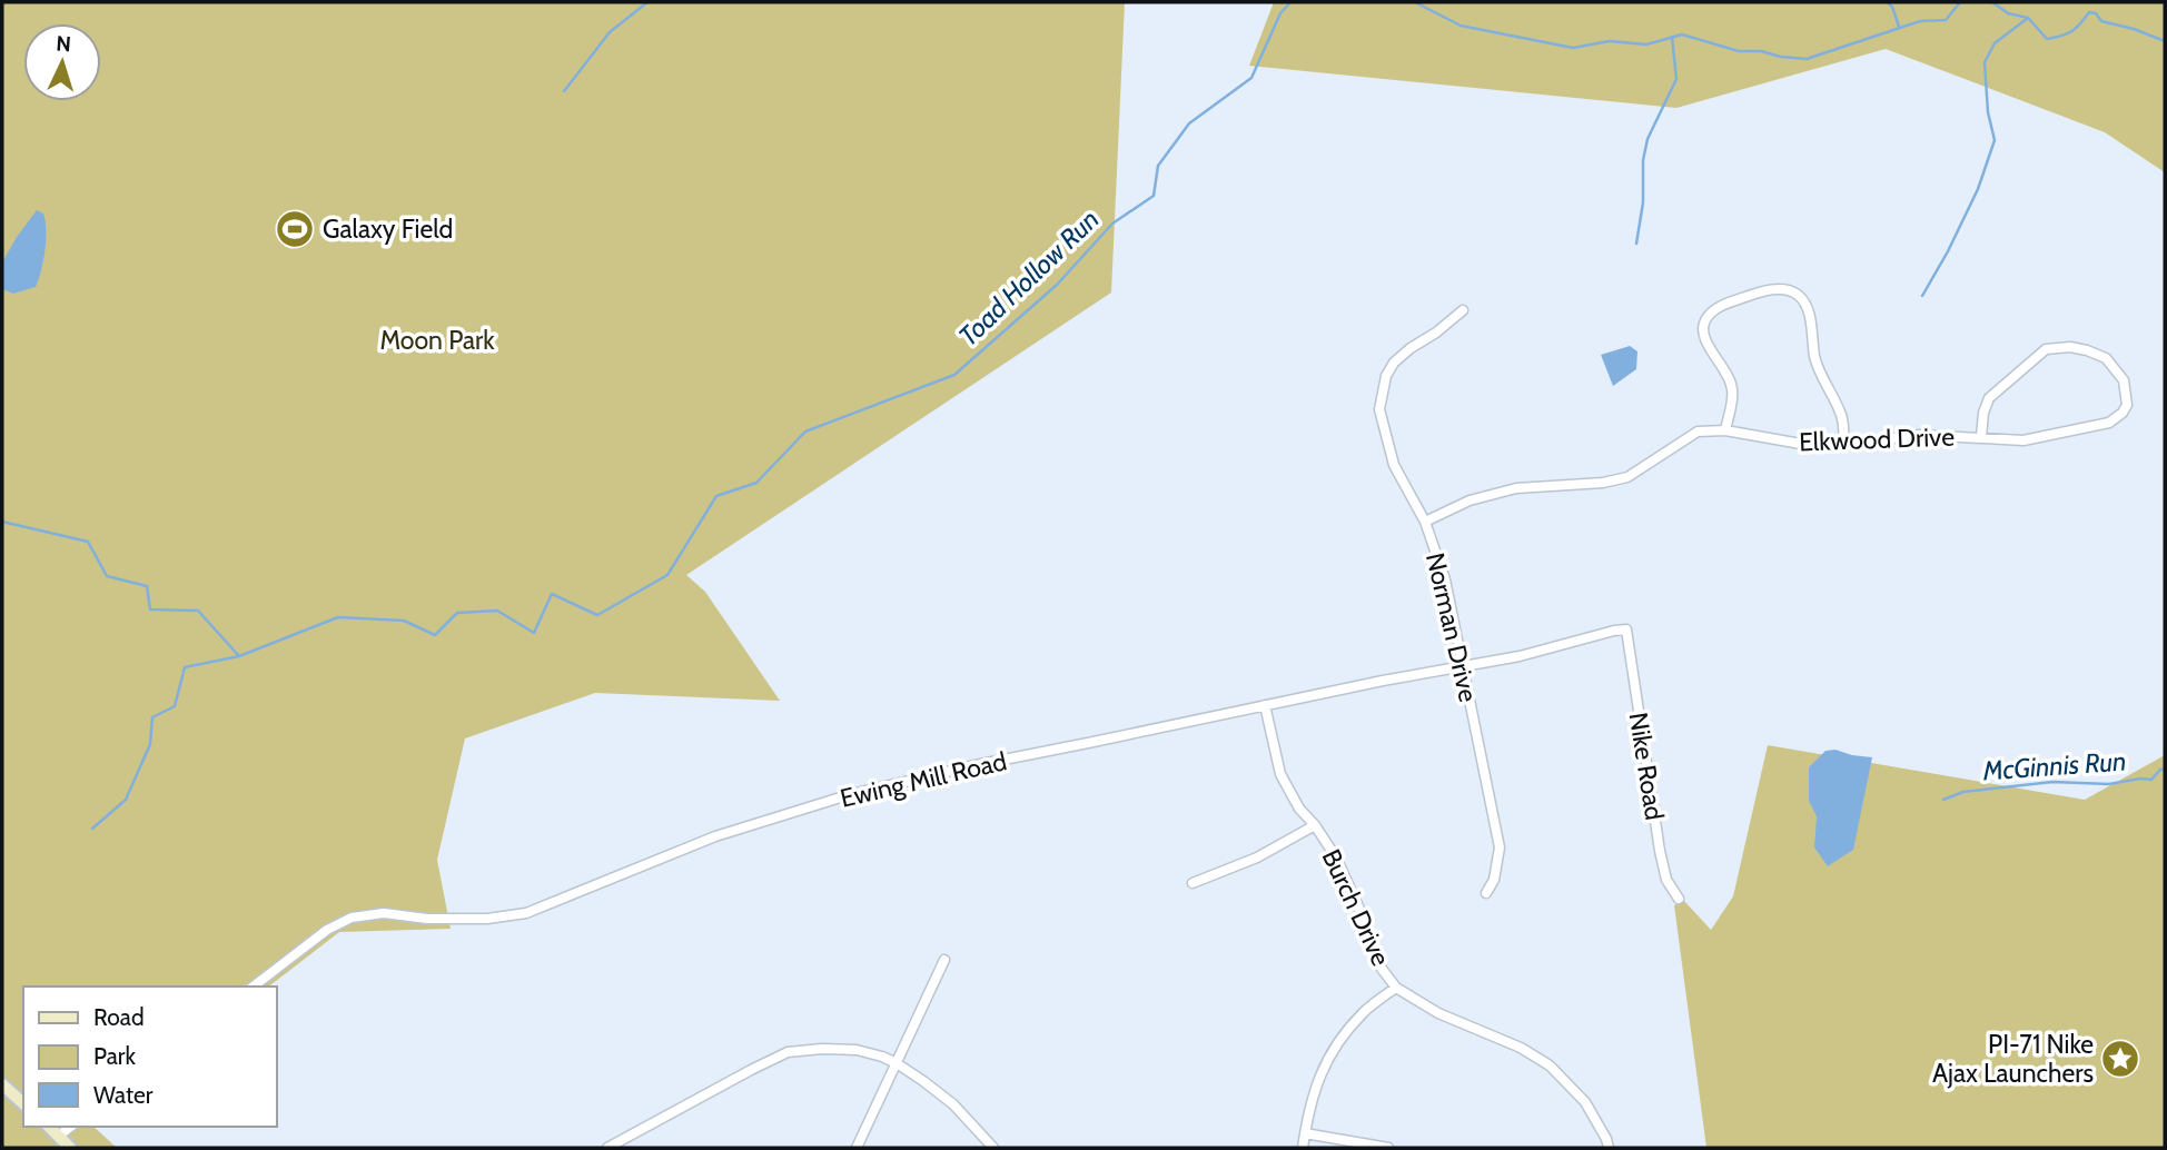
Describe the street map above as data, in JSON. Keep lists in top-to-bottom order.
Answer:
{
  "streets": {
    "street": [
      "Elkwood Drive",
      "Norman Drive",
      "Nike Road",
      "Ewing Mill Road",
      "Burch Drive"
    ]
  },
  "crossings": [
    ["Elkwood Drive", "Norman Drive"],
    ["Norman Drive", "Ewing Mill Road"],
    ["Nike Road", "Ewing Mill Road"],
    ["Ewing Mill Road", "Burch Drive"]
  ],
  "water": ["Toad Hollow Run", "McGinnis Run"],
  "parks": ["Moon Park"],
  "places": {
    "sports": ["Galaxy Field"],
    "place": ["PI-71 Nike Ajax Launchers"]
  },
  "legend": ["Road", "Park", "Water"],
  "north": "top"
}
